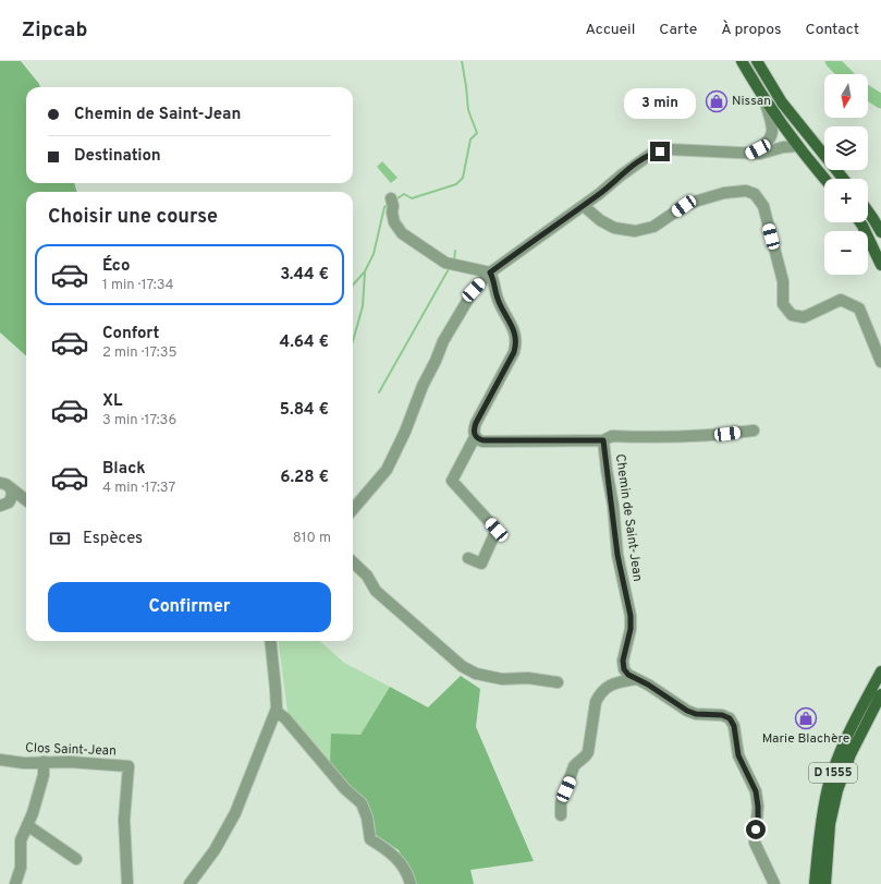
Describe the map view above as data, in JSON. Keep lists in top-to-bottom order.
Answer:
{
  "streets": {
    "main road": ["D 1555"],
    "street": ["Chemin de Saint-Jean", "Clos Saint-Jean"]
  },
  "places": {
    "shop": ["Nissan", "Marie Blachère"]
  },
  "north": "bottom",
  "page": {
    "header": "Zipcab",
    "nav": [
      "Accueil",
      "Carte",
      "À propos",
      "Contact"
    ],
    "map_buttons": ["+", "−"],
    "banner": ["Chemin de Saint-Jean", "Destination"],
    "bubble": "3 min",
    "heading": "Choisir une course",
    "list": [
      {
        "name": "Éco",
        "note": "1 min · 17:34",
        "value": "3.44 €"
      },
      {
        "name": "Confort",
        "note": "2 min · 17:35",
        "value": "4.64 €"
      },
      {
        "name": "XL",
        "note": "3 min · 17:36",
        "value": "5.84 €"
      },
      {
        "name": "Black",
        "note": "4 min · 17:37",
        "value": "6.28 €"
      }
    ],
    "pay": ["Espèces", "810 m"],
    "buttons": "Confirmer"
  }
}
